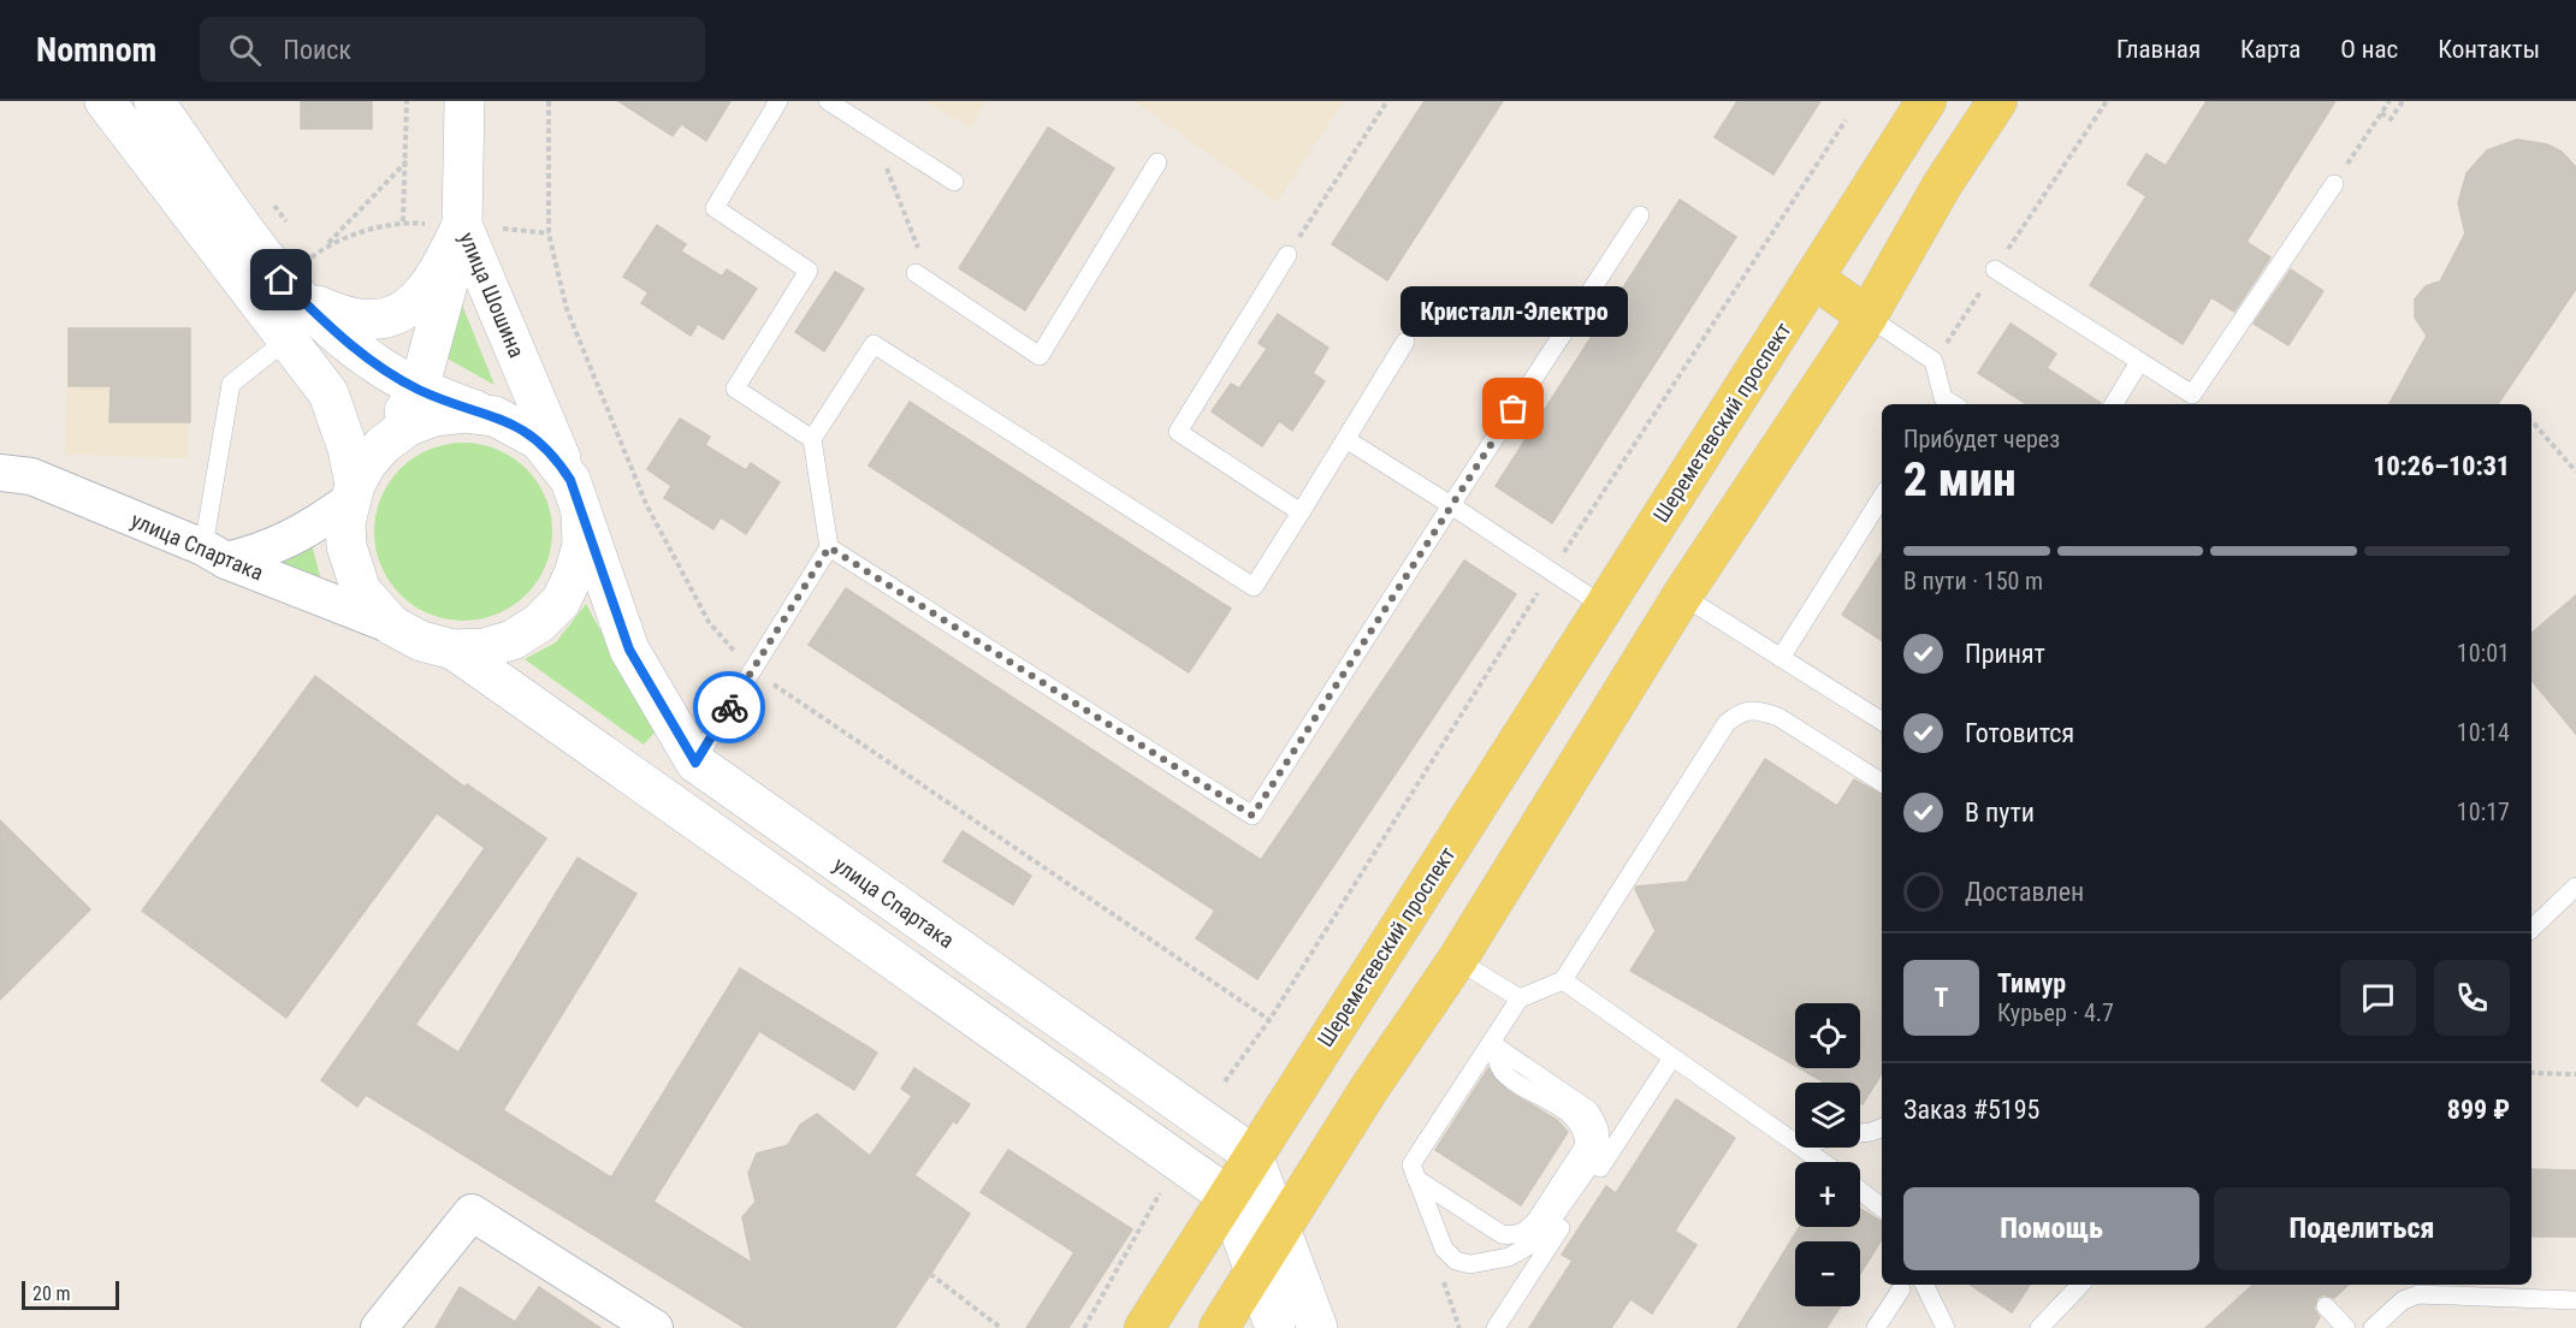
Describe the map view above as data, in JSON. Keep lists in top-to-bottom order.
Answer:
{
  "streets": {
    "main road": ["улица Шошина", "Шереметевский проспект", "улица Спартака"]
  },
  "crossings": [
    ["улица Шошина", "улица Спартака"],
    ["Шереметевский проспект", "улица Спартака"]
  ],
  "places": ["Кристалл-Электро"],
  "scale_bar": "20 m",
  "page": {
    "header": "Nomnom",
    "search": "Поиск",
    "nav": [
      "Главная",
      "Карта",
      "О нас",
      "Контакты"
    ],
    "bubble": "Кристалл-Электро",
    "heading": ["2 мин", "Прибудет через", "10:26–10:31"],
    "panel": [
      "Тимур",
      "Курьер · 4.7",
      "Заказ #5195",
      "899 ₽"
    ],
    "bar": "В пути · 150 m",
    "list": [
      ["Принят", "10:01"],
      ["Готовится", "10:14"],
      ["В пути", "10:17"],
      "Доставлен"
    ],
    "round": "Т",
    "map_buttons": ["+", "−"],
    "buttons": ["Помощь", "Поделиться"],
    "scale": "20 m"
  }
}
